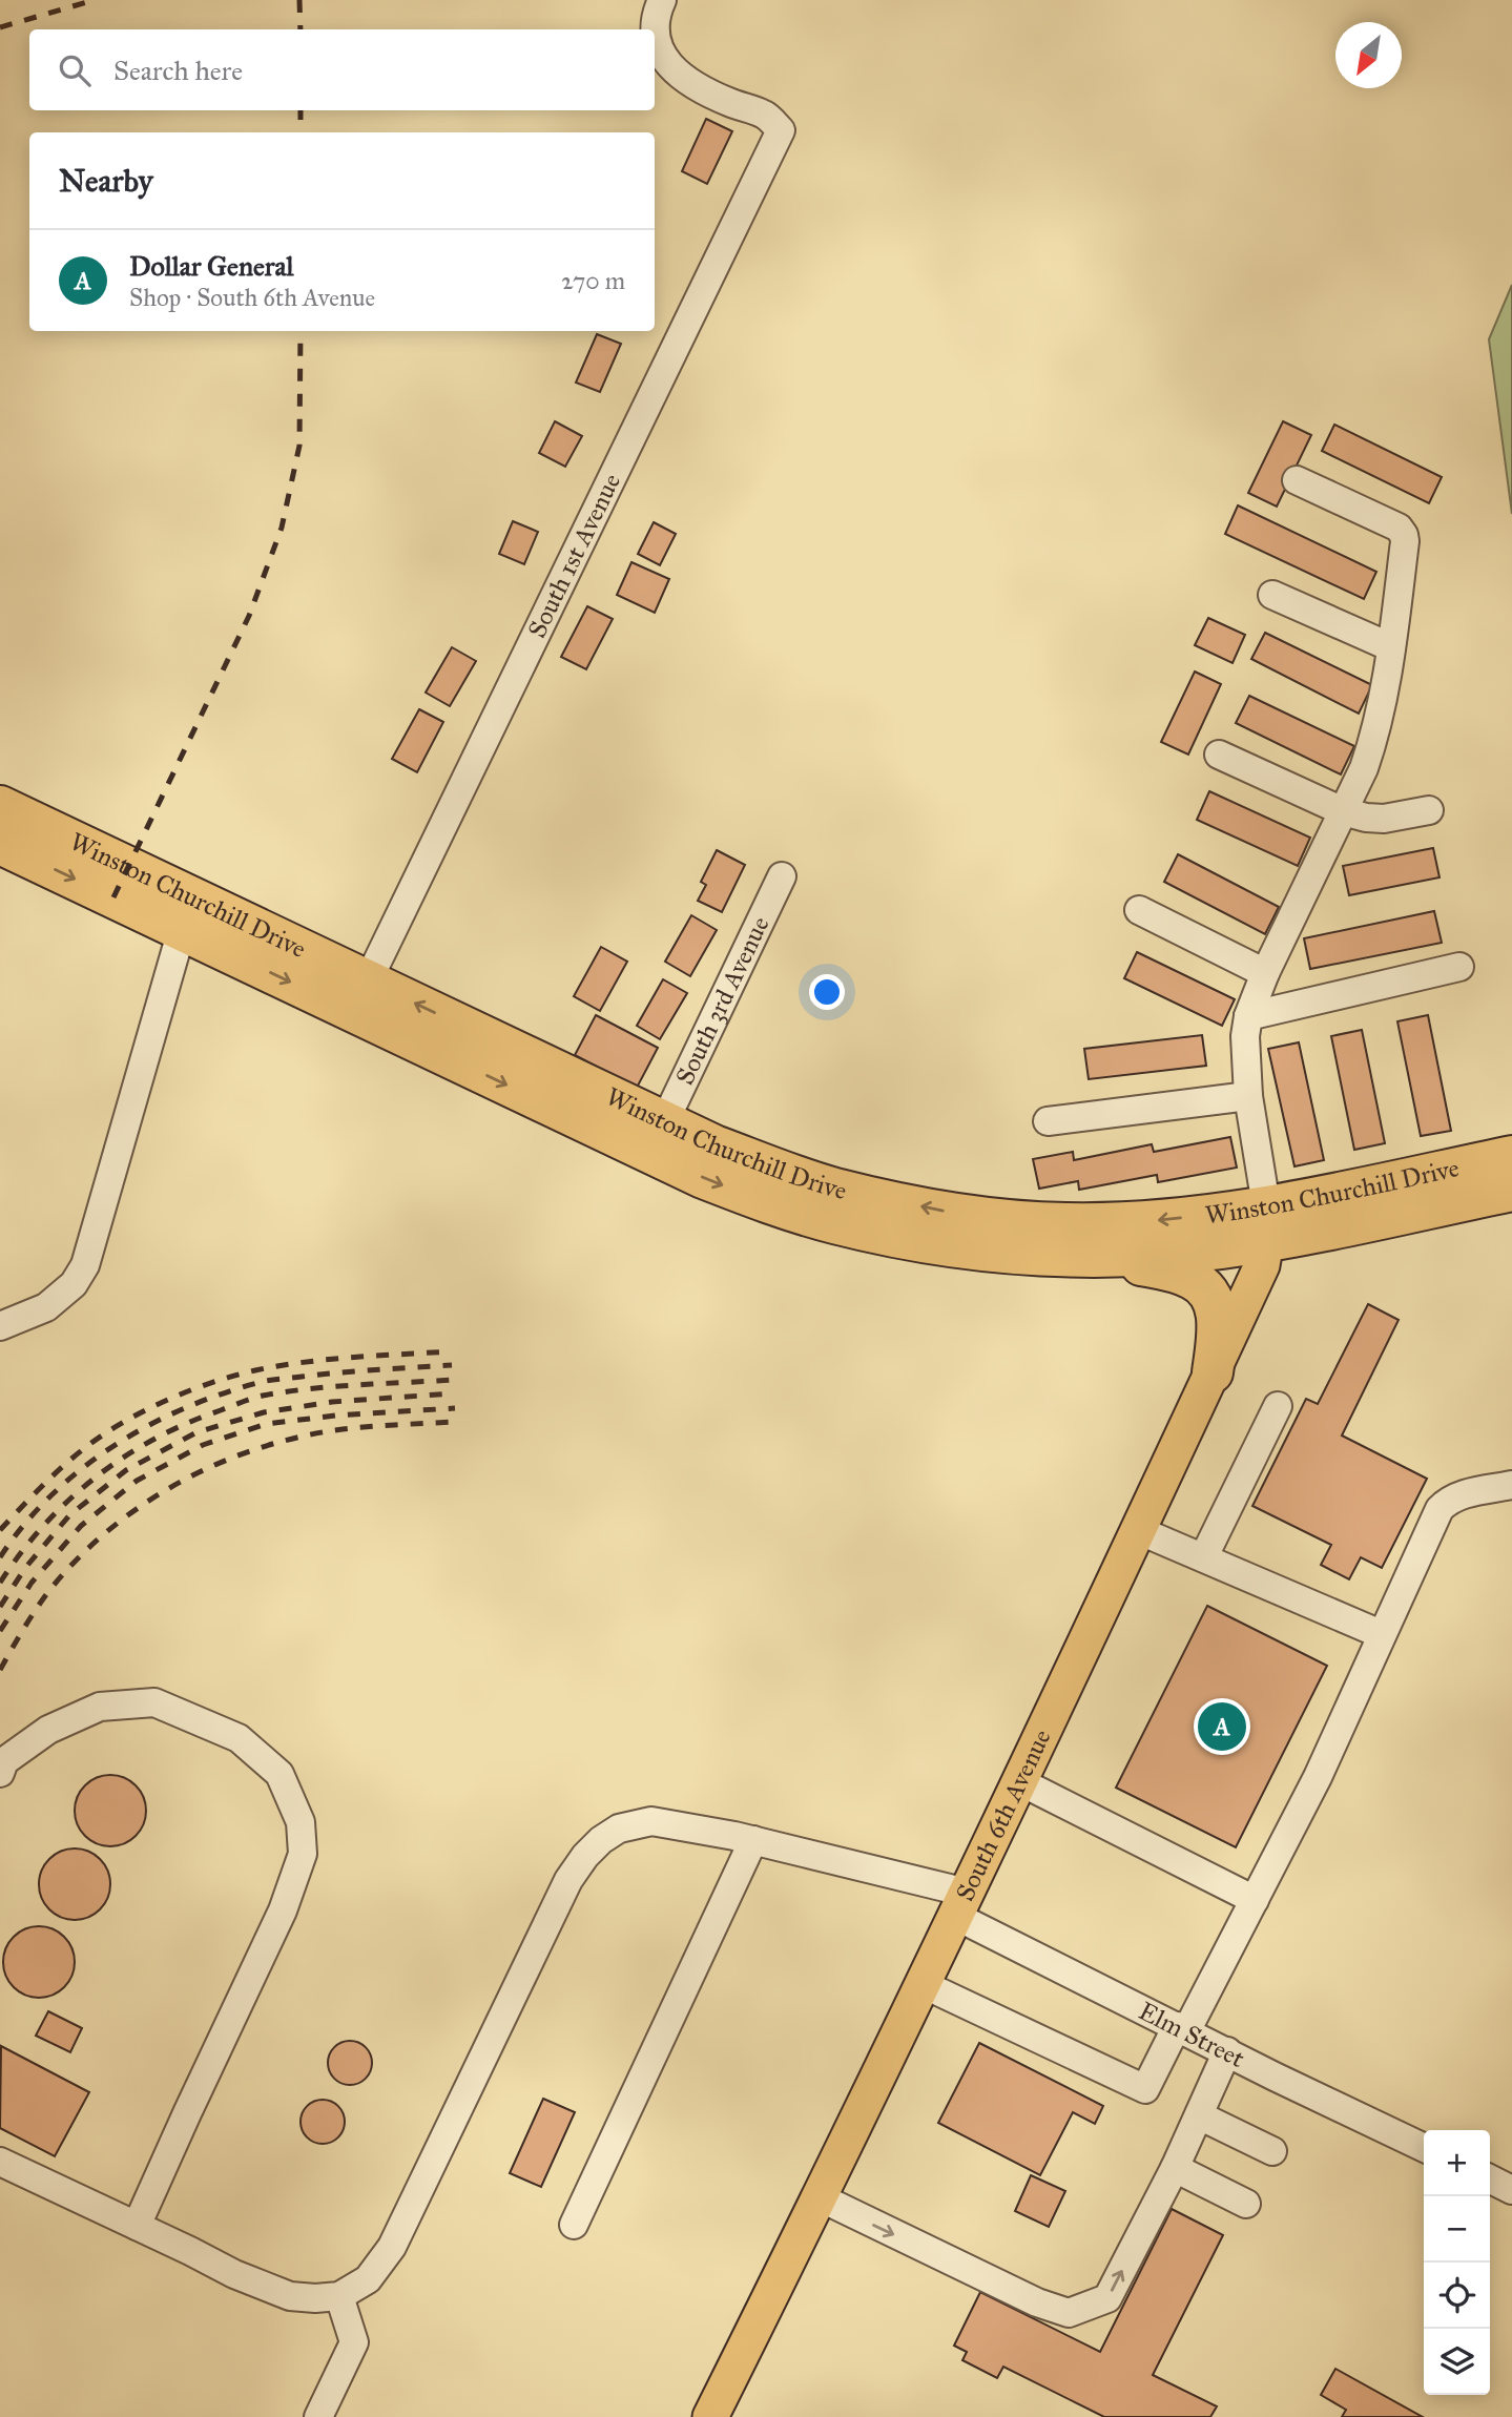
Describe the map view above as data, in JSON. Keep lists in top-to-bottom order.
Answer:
{
  "streets": {
    "highway": ["Winston Churchill Drive"],
    "main road": ["South 6th Avenue"],
    "street": ["South 1st Avenue", "South 3rd Avenue", "Elm Street"]
  },
  "crossings": [
    ["South 1st Avenue", "Winston Churchill Drive"],
    ["Winston Churchill Drive", "South 3rd Avenue"],
    ["Winston Churchill Drive", "South 6th Avenue"],
    ["South 6th Avenue", "Elm Street"]
  ],
  "north": "bottom left",
  "page": {
    "search": "Search here",
    "heading": "Nearby",
    "list": [
      {
        "mark": "A",
        "name": "Dollar General",
        "note": "Shop · South 6th Avenue",
        "value": "270 m"
      }
    ],
    "pins": "A",
    "map_buttons": ["+", "−"]
  }
}
